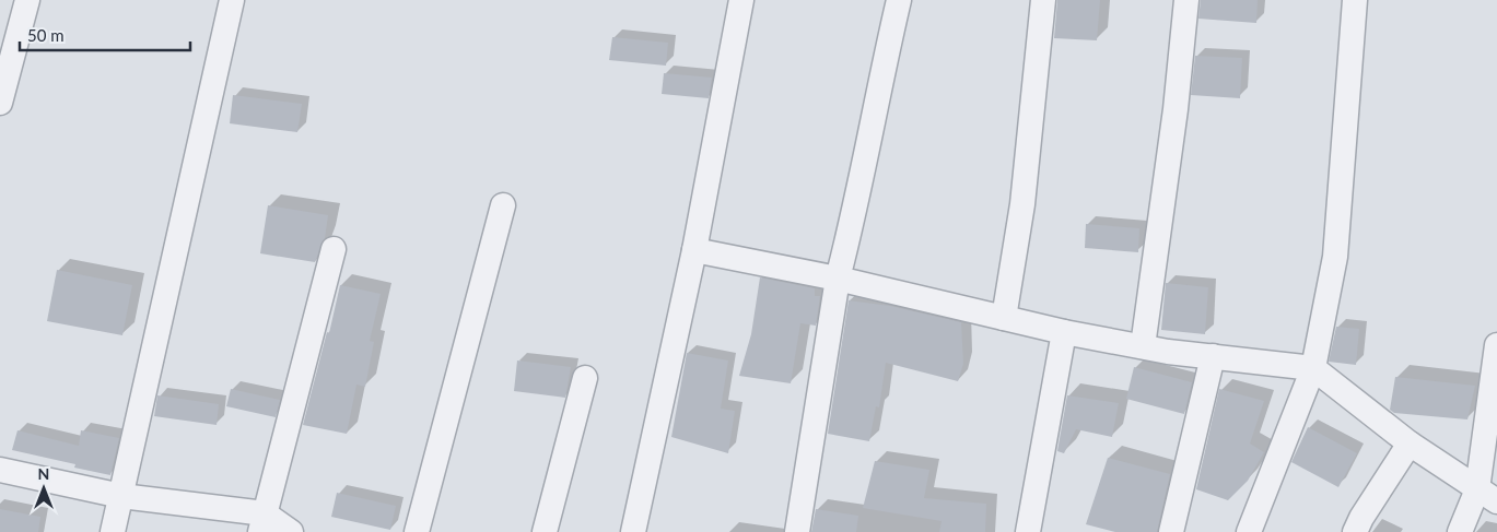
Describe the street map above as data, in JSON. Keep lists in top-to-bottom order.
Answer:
{
  "scale_bar": "50 m",
  "north": "top"
}
